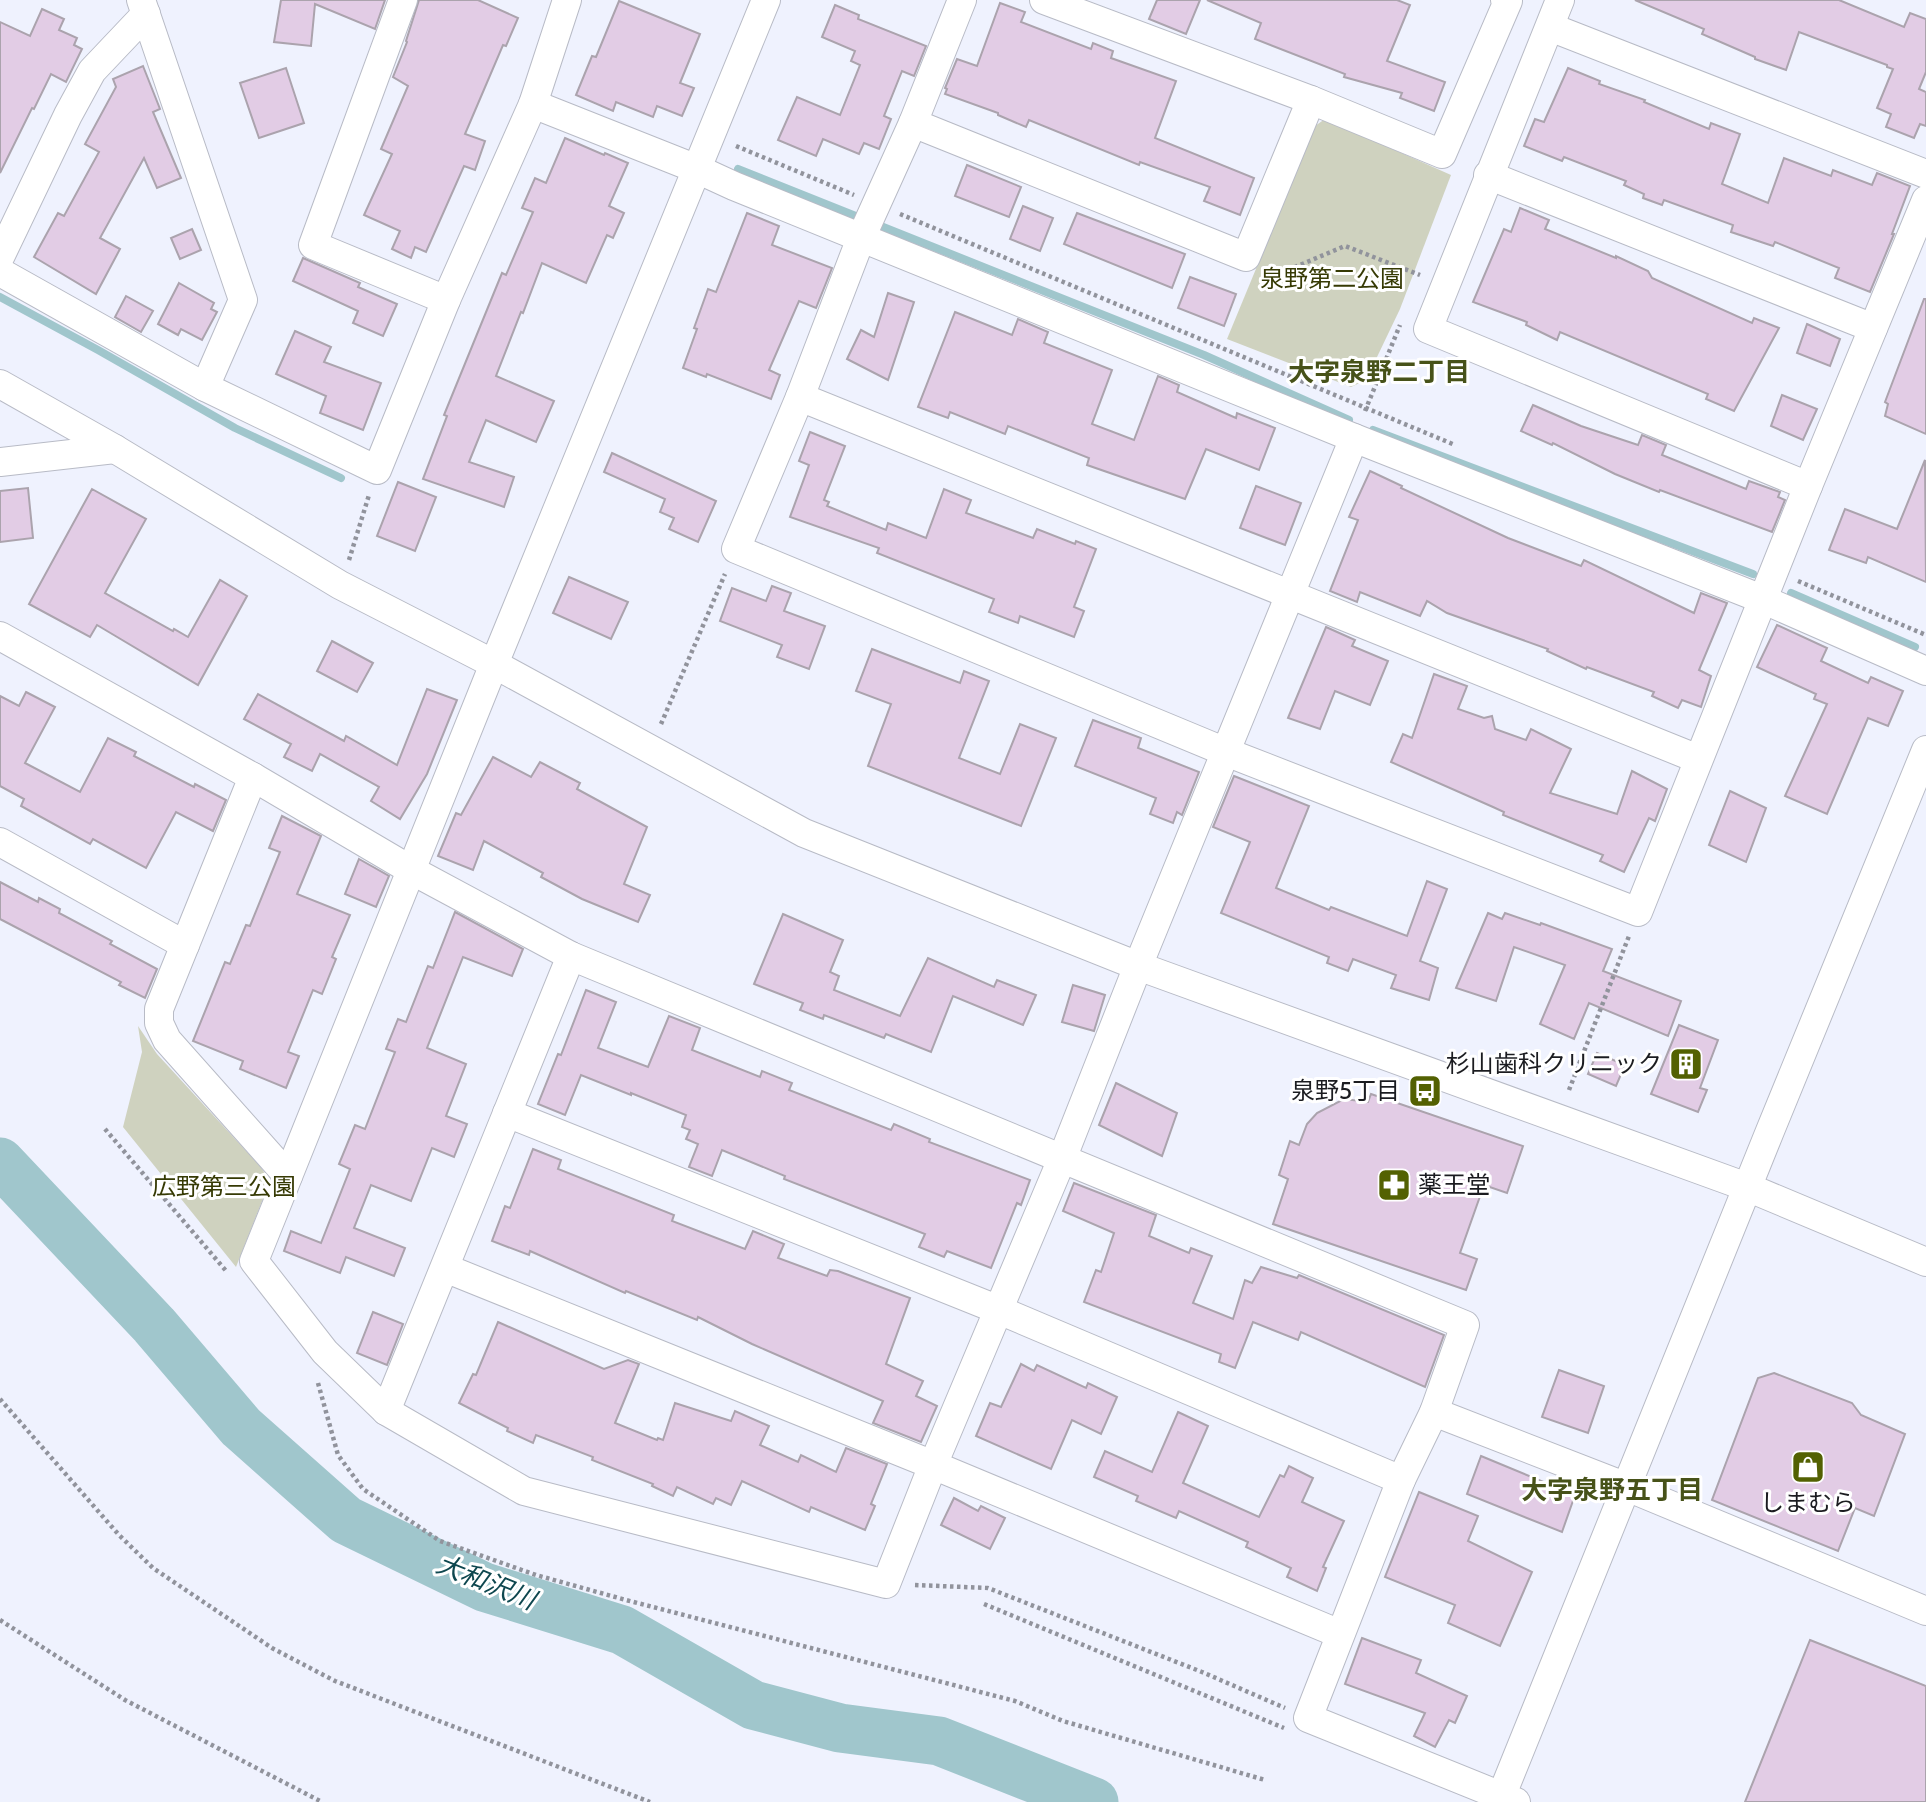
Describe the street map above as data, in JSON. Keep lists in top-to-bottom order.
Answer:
{
  "districts": ["大字泉野二丁目", "大字泉野五丁目"],
  "water": ["大和沢川"],
  "parks": ["泉野第二公園", "広野第三公園"],
  "places": {
    "building": ["杉山歯科クリニック"],
    "bus stop": ["泉野5丁目"],
    "pharmacy": ["薬王堂"],
    "shop": ["しまむら"]
  }
}
